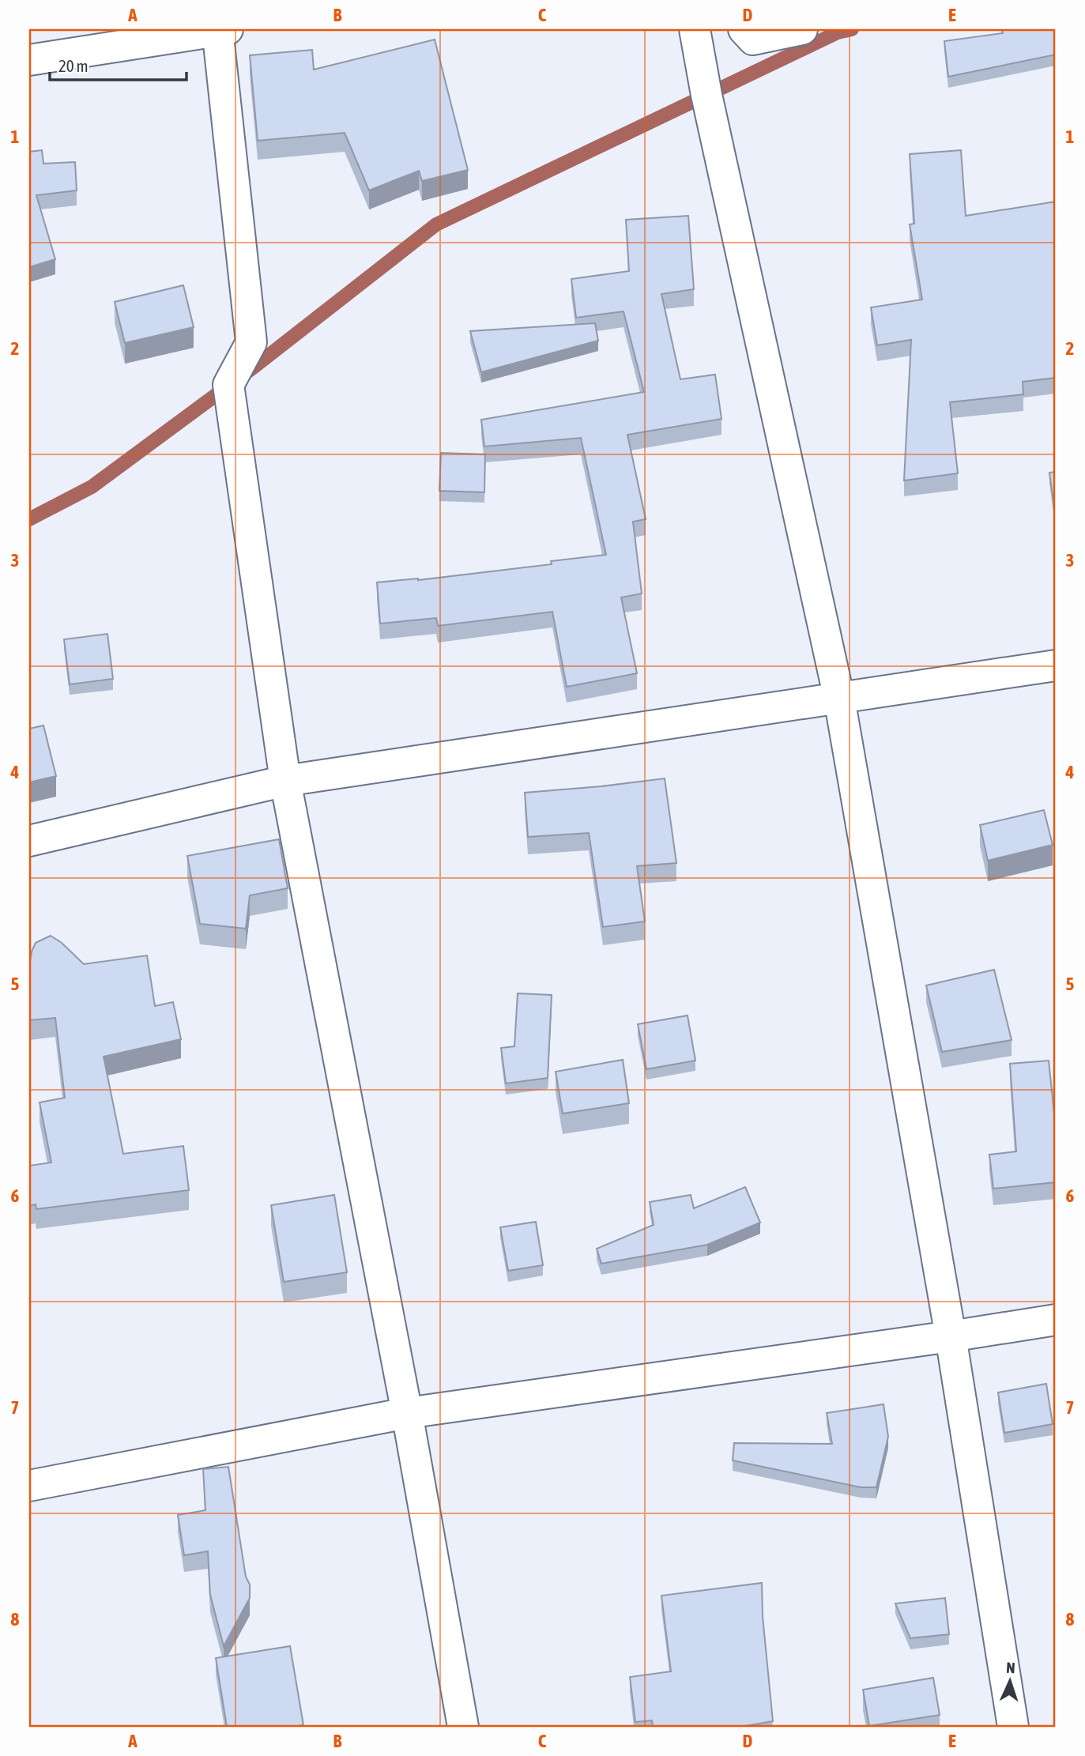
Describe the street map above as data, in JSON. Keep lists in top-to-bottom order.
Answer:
{
  "scale_bar": "20 m",
  "north": "top",
  "grid": {
    "columns": [
      "A",
      "B",
      "C",
      "D",
      "E"
    ],
    "rows": [
      "1",
      "2",
      "3",
      "4",
      "5",
      "6",
      "7",
      "8"
    ]
  }
}
